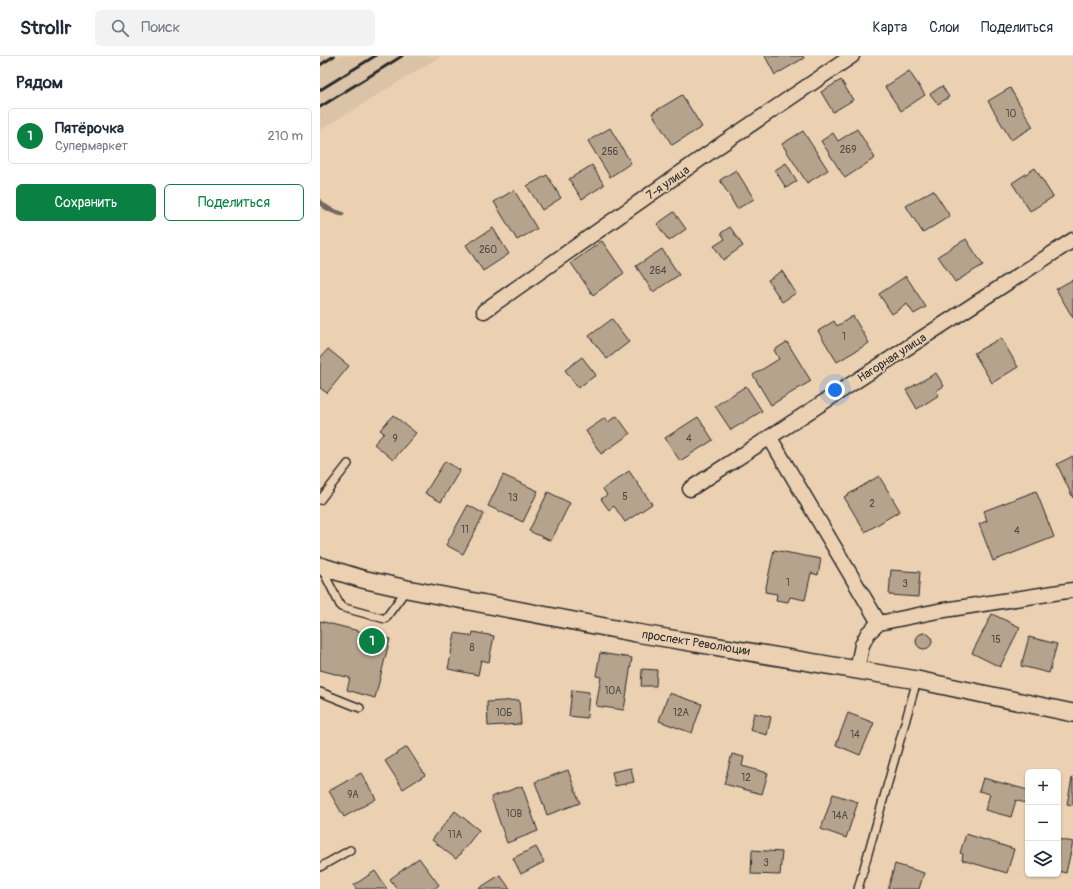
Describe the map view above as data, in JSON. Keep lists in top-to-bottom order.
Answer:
{
  "streets": {
    "street": ["7-я улица", "Нагорная улица", "проспект Революции"]
  },
  "house_numbers": [
    "10",
    "269",
    "256",
    "260",
    "264",
    "1",
    "9",
    "4",
    "5",
    "13",
    "2",
    "11",
    "4",
    "1",
    "3",
    "15",
    "8",
    "10А",
    "10Б",
    "12А",
    "14",
    "12",
    "9А",
    "10В",
    "14А",
    "11А",
    "3"
  ],
  "page": {
    "header": "Strollr",
    "search": "Поиск",
    "nav": ["Карта", "Слои", "Поделиться"],
    "heading": "Рядом",
    "list": [
      {
        "mark": "1",
        "name": "Пятёрочка",
        "note": "Супермаркет",
        "value": "210 m"
      }
    ],
    "buttons": ["Сохранить", "Поделиться"],
    "pins": "1",
    "map_buttons": ["+", "−"]
  }
}
